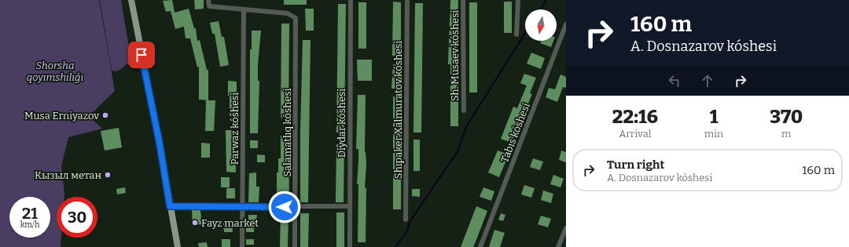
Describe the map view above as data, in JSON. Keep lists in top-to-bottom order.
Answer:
{
  "streets": {
    "street": [
      "Sh. Musaev kóshesi",
      "Shıpaker Xalmuratov kóshesi",
      "Diydar kóshesi",
      "Parwaz kóshesi",
      "Salamatlıq kóshesi",
      "Tabıs kóshesi"
    ]
  },
  "crossings": [
    ["Parwaz kóshesi", "Salamatlıq kóshesi"]
  ],
  "parks": ["Shorsha qoyımshılıǵı"],
  "places": ["Musa Erniyazov", "Кызыл метан", "Fayz market"],
  "north": "bottom",
  "page": {
    "turn": ["160 m", "A. Dosnazarov kóshesi"],
    "eta": [
      "22:16",
      "Arrival",
      "1",
      "min",
      "370",
      "m"
    ],
    "list": [
      {
        "name": "Turn right",
        "note": "A. Dosnazarov kóshesi",
        "value": "160 m"
      }
    ],
    "speed": "21 km/h",
    "limit": "30"
  }
}
